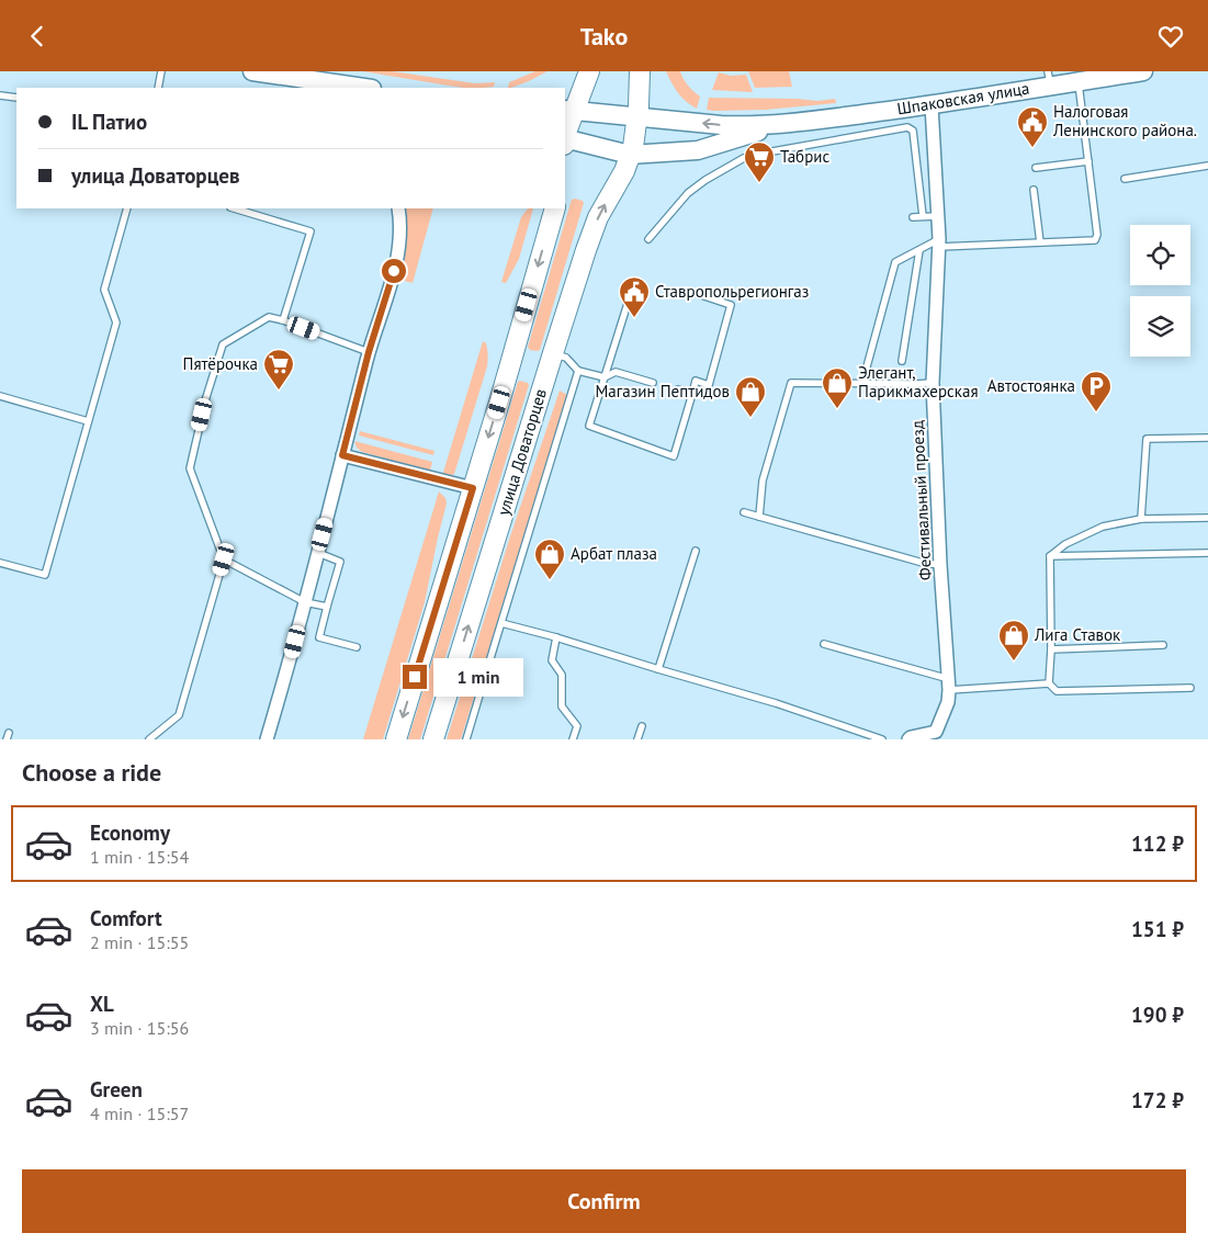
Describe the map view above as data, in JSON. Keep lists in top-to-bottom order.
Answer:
{
  "streets": {
    "main road": ["Шпаковская улица", "улица Доваторцев"],
    "street": ["Фестивальный проезд"]
  },
  "crossings": [
    ["Шпаковская улица", "улица Доваторцев"],
    ["Шпаковская улица", "Фестивальный проезд"]
  ],
  "places": {
    "public building": ["Налоговая Ленинского района.", "Ставропольрегионгаз"],
    "supermarket": ["Табрис", "Пятёрочка"],
    "shop": [
      "Элегант, Парикмахерская",
      "Магазин Пептидов",
      "Арбат плаза",
      "Лига Ставок"
    ],
    "parking": ["Автостоянка"]
  },
  "page": {
    "header": "Tako",
    "banner": ["IL Патио", "улица Доваторцев"],
    "bubble": "1 min",
    "heading": "Choose a ride",
    "list": [
      {
        "name": "Economy",
        "note": "1 min · 15:54",
        "value": "112 ₽"
      },
      {
        "name": "Comfort",
        "note": "2 min · 15:55",
        "value": "151 ₽"
      },
      {
        "name": "XL",
        "note": "3 min · 15:56",
        "value": "190 ₽"
      },
      {
        "name": "Green",
        "note": "4 min · 15:57",
        "value": "172 ₽"
      }
    ],
    "buttons": "Confirm"
  }
}
